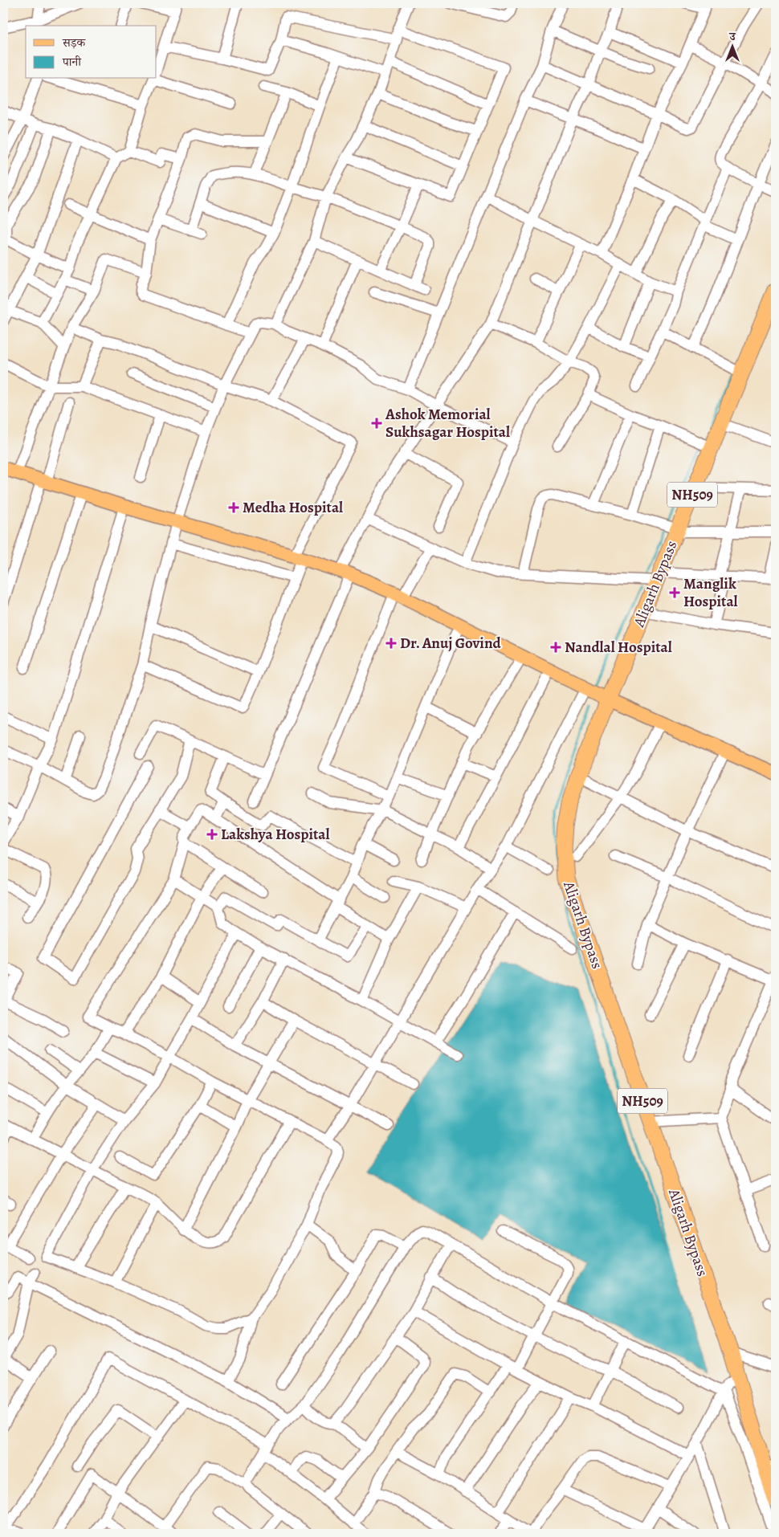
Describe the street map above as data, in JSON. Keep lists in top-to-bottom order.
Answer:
{
  "streets": {
    "highway": ["NH509", "Aligarh Bypass"]
  },
  "places": {
    "health": [
      "Ashok Memorial Sukhsagar Hospital",
      "Medha Hospital",
      "Manglik Hospital",
      "Dr. Anuj Govind",
      "Nandlal Hospital",
      "Lakshya Hospital"
    ]
  },
  "legend": ["सड़क", "पानी"],
  "north": "top"
}
